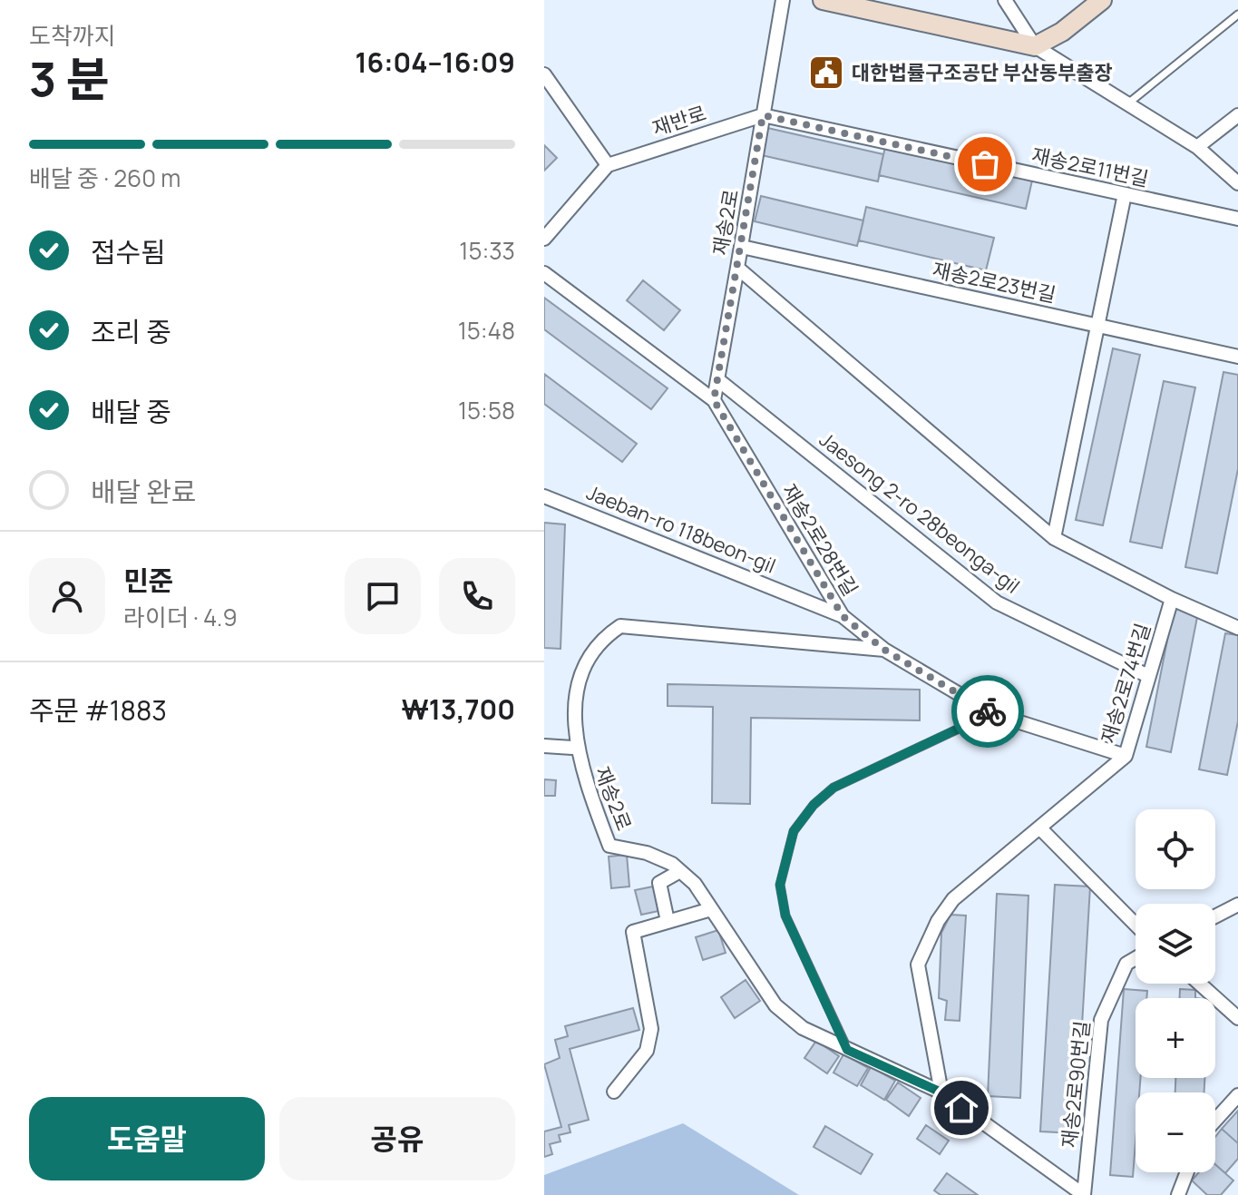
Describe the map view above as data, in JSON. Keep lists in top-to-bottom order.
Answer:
{
  "streets": {
    "street": [
      "재반로",
      "재송2로11번길",
      "재송2로",
      "재송2로23번길",
      "Jaesong 2-ro 28beonga-gil",
      "Jaeban-ro 118beon-gil",
      "재송2로28번길",
      "재송2로74번길",
      "재송2로90번길"
    ]
  },
  "crossings": [
    ["재반로", "재송2로11번길"],
    ["재반로", "재송2로"],
    ["재송2로11번길", "재송2로"],
    ["재송2로", "재송2로23번길"],
    ["재송2로", "재송2로28번길"],
    ["재송2로", "재송2로74번길"],
    ["재송2로", "재송2로90번길"],
    ["Jaesong 2-ro 28beonga-gil", "재송2로74번길"],
    ["Jaeban-ro 118beon-gil", "재송2로28번길"],
    ["재송2로28번길", "재송2로74번길"]
  ],
  "places": {
    "public building": ["대한법률구조공단 부산동부출장"]
  },
  "page": {
    "heading": ["3 분", "도착까지", "16:04–16:09"],
    "panel": [
      "민준",
      "라이더 · 4.9",
      "주문 #1883",
      "₩13,700"
    ],
    "bar": "배달 중 · 260 m",
    "list": [
      ["접수됨", "15:33"],
      ["조리 중", "15:48"],
      ["배달 중", "15:58"],
      "배달 완료"
    ],
    "map_buttons": ["+", "−"],
    "buttons": ["도움말", "공유"]
  }
}
